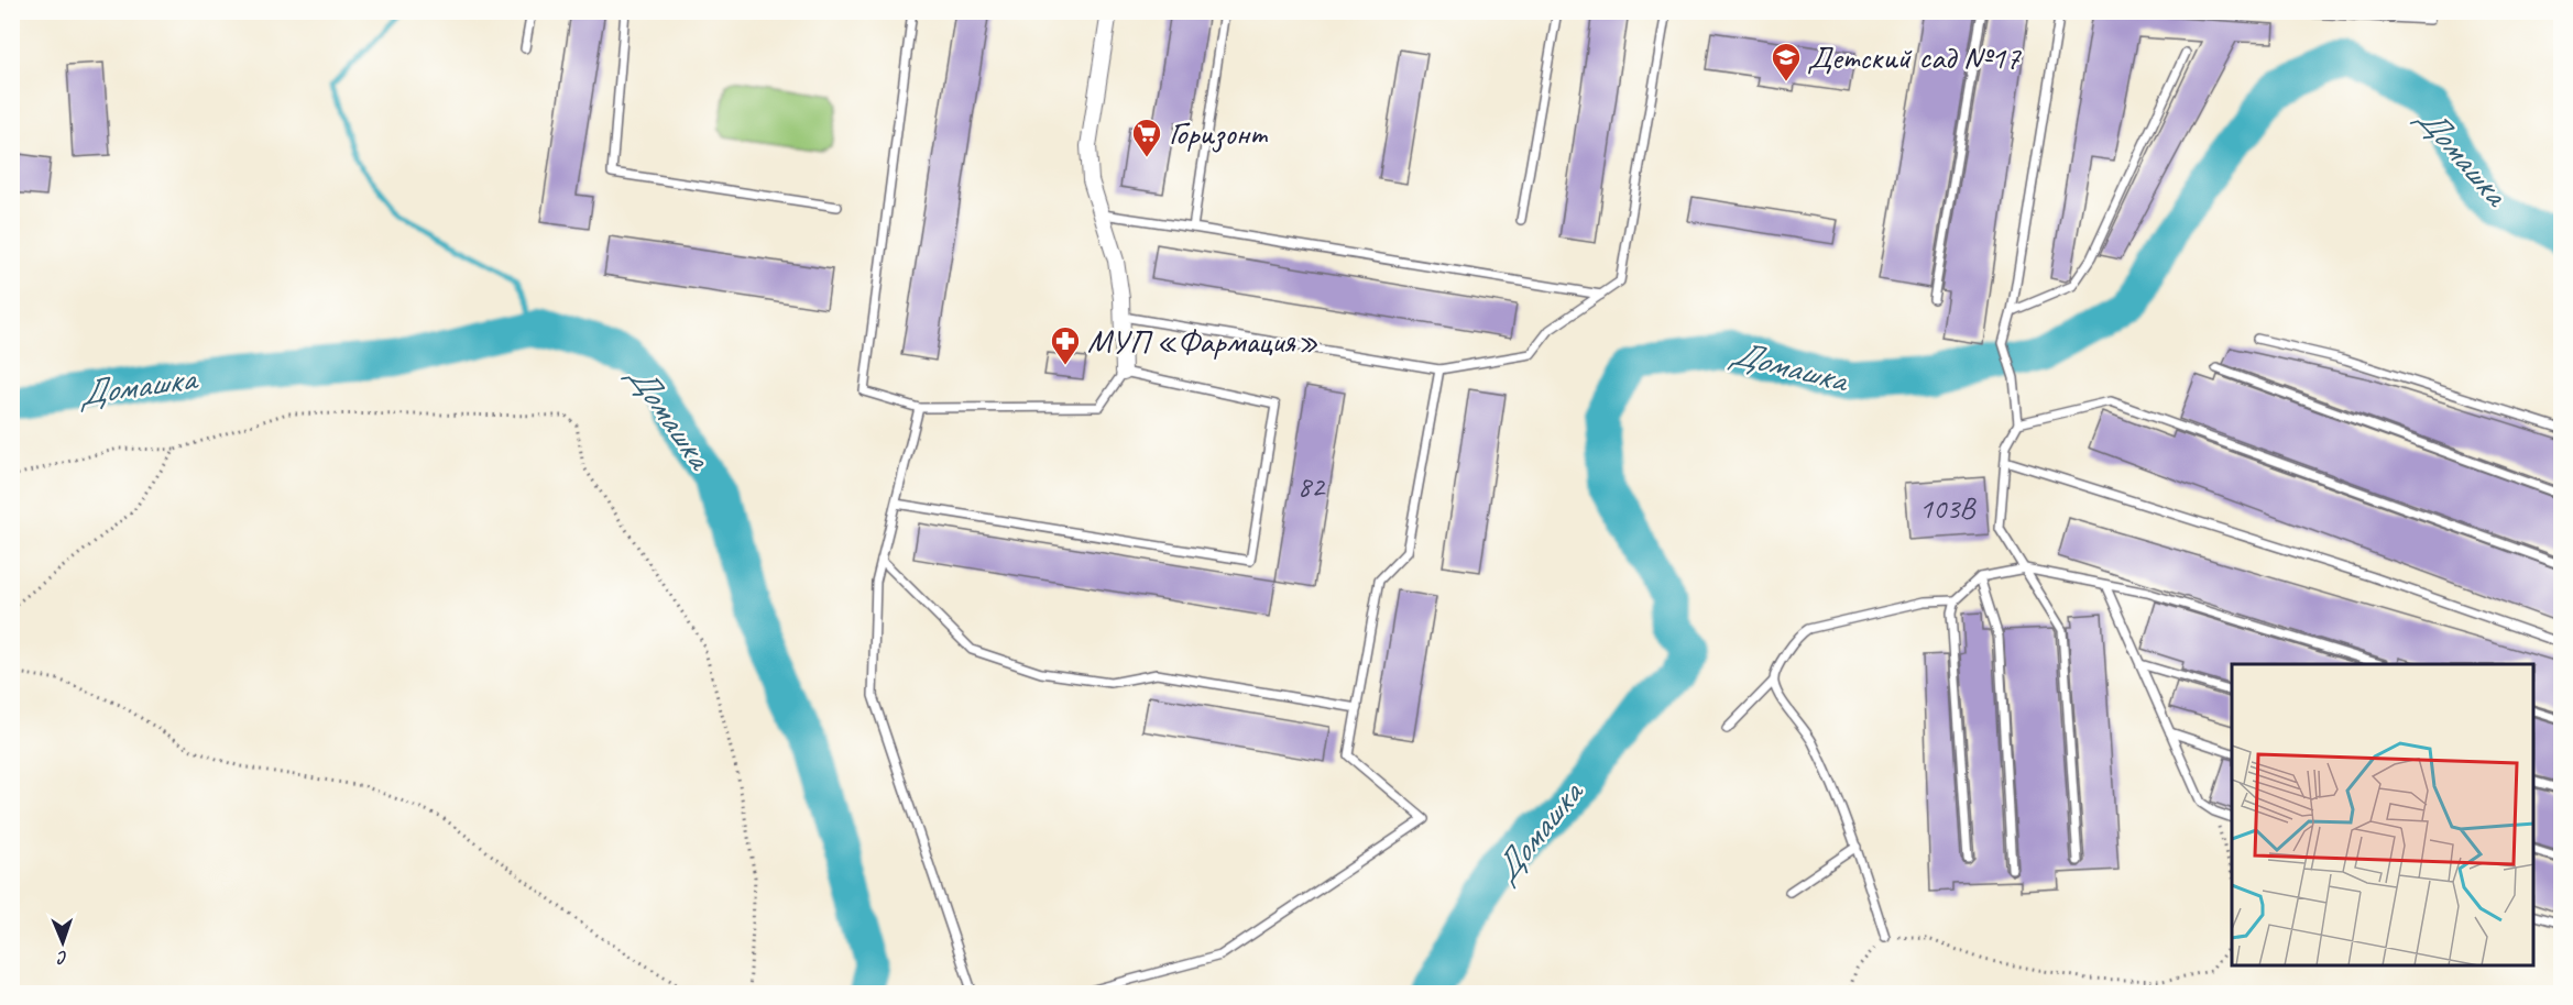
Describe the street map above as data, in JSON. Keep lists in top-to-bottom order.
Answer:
{
  "water": ["Домашка"],
  "places": {
    "school or university": ["Детский сад №17"],
    "supermarket": ["Горизонт"],
    "pharmacy": ["МУП «Фармация»"]
  },
  "house_numbers": ["82", "103В"],
  "north": "bottom"
}
